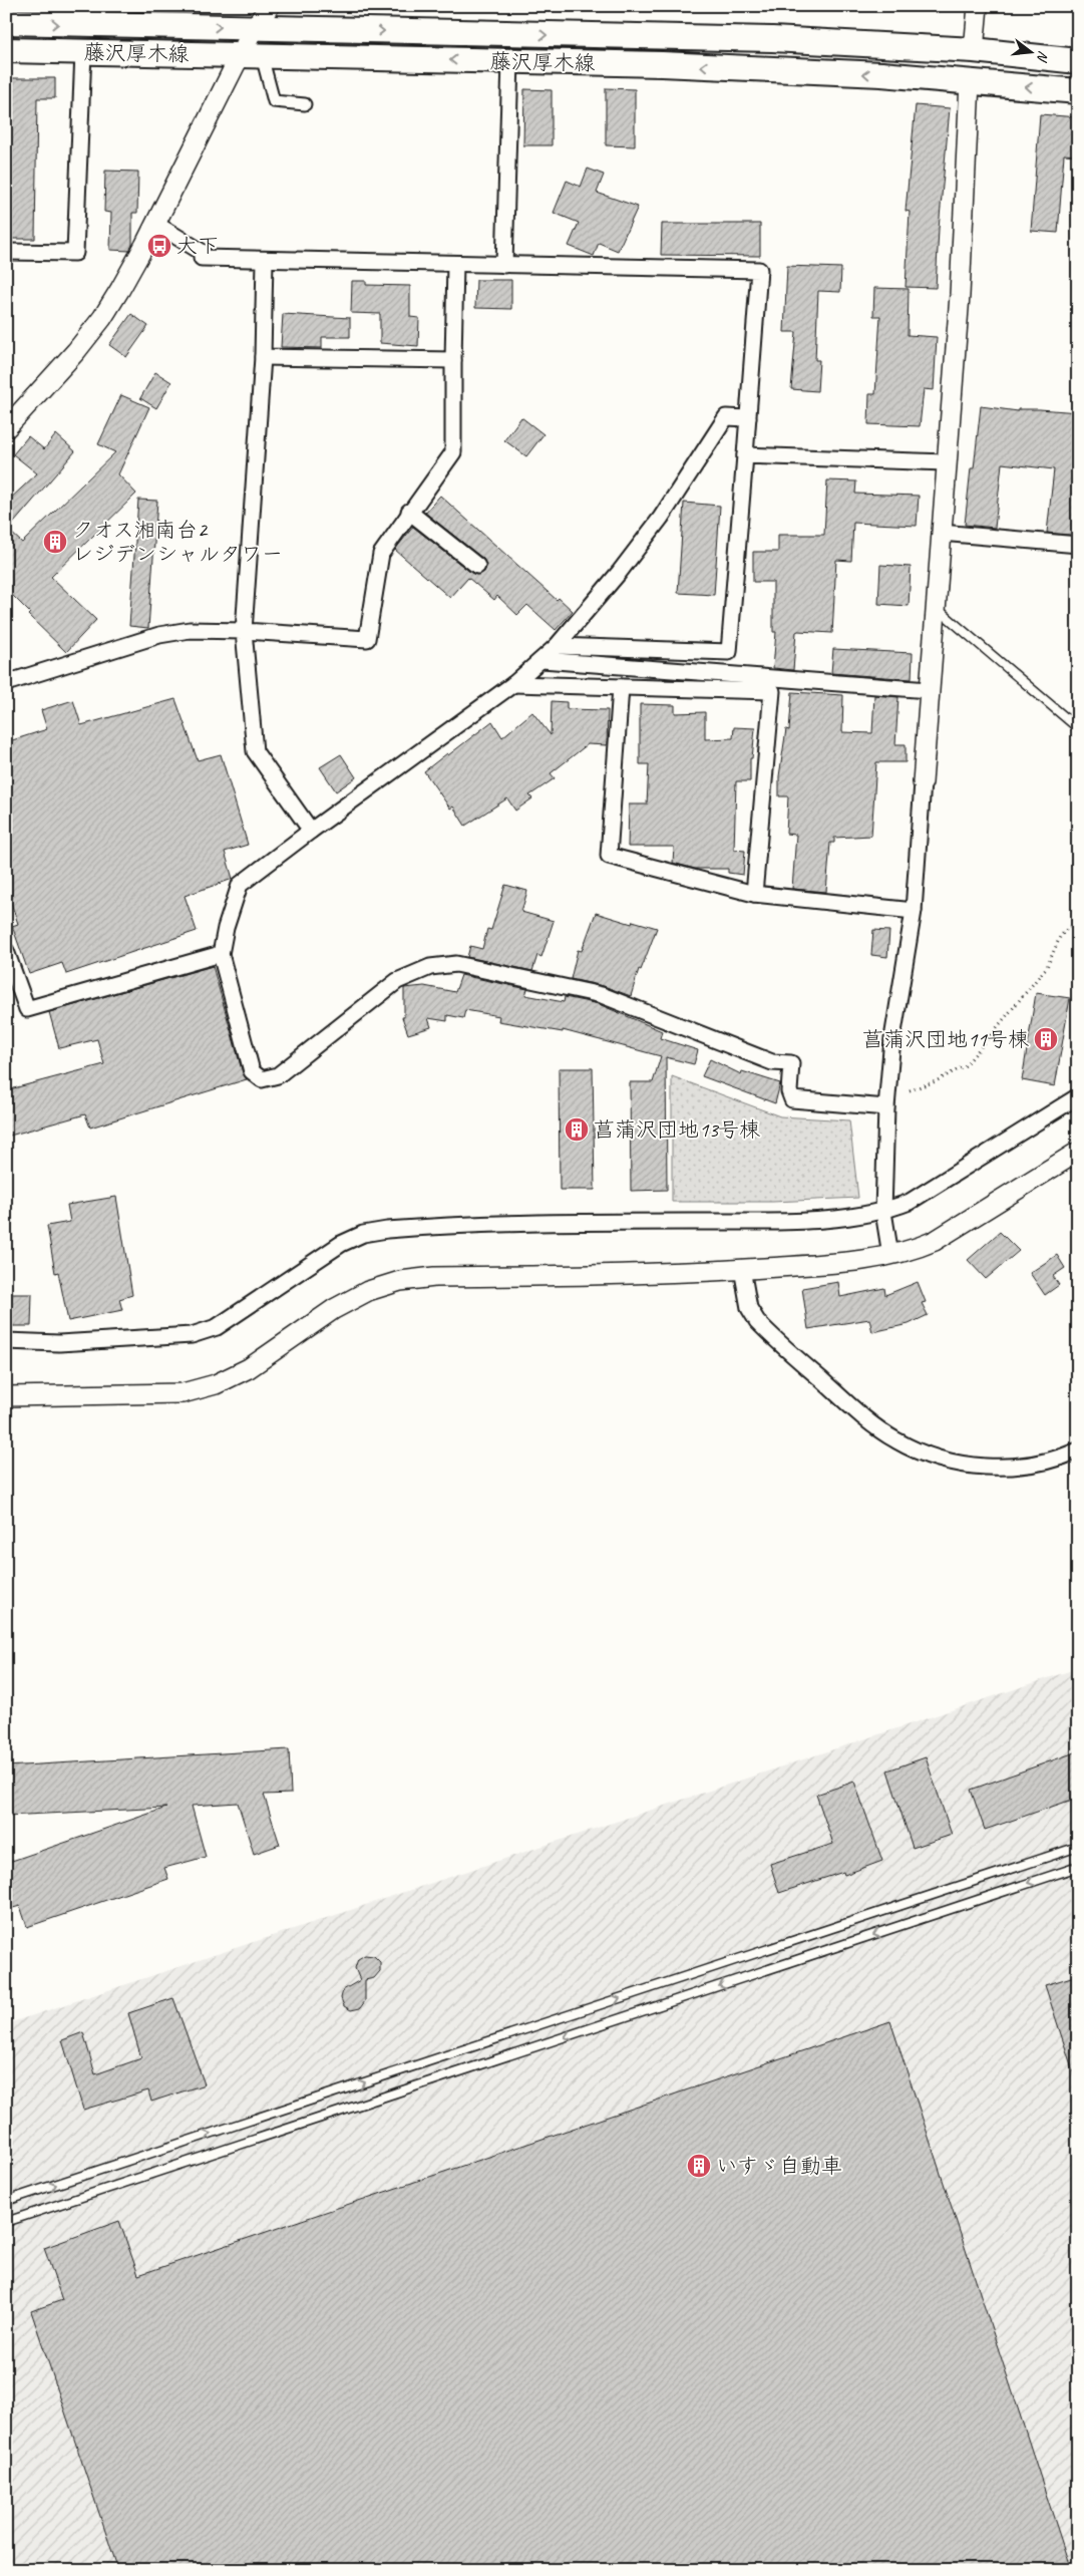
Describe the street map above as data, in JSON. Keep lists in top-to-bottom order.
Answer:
{
  "streets": {
    "main road": ["藤沢厚木線"]
  },
  "places": {
    "bus stop": ["大下"],
    "building": [
      "クオス湘南台2 レジデンシャルタワー",
      "菖蒲沢団地11号棟",
      "菖蒲沢団地13号棟",
      "いすゞ自動車"
    ]
  },
  "north": "right"
}
